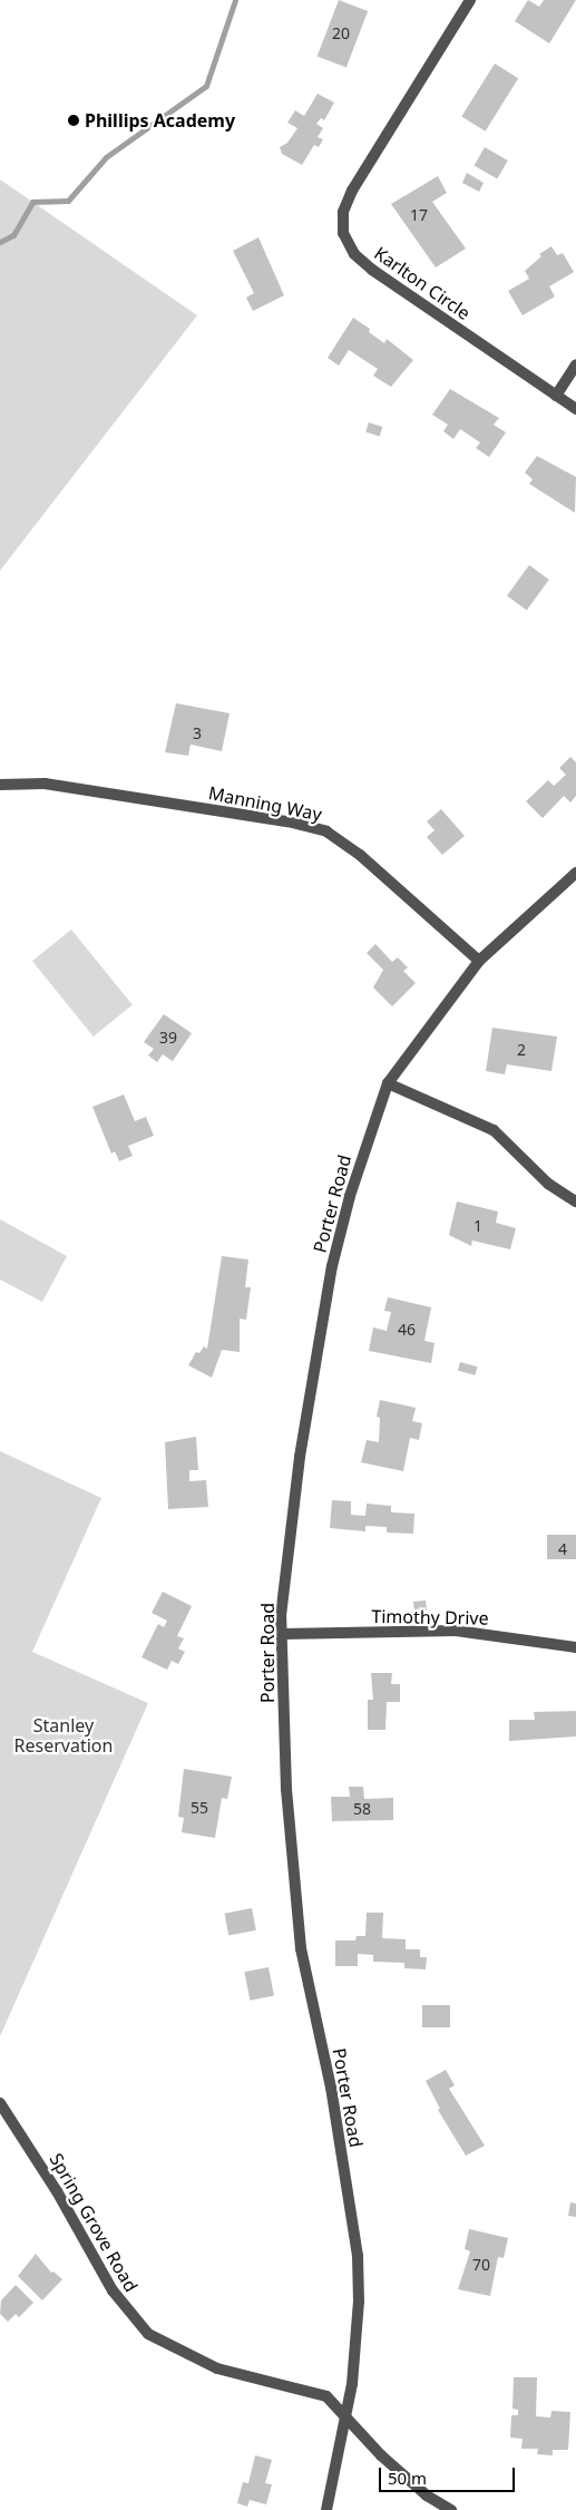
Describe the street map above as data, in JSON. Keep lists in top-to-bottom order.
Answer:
{
  "streets": {
    "street": [
      "Karlton Circle",
      "Manning Way",
      "Porter Road",
      "Timothy Drive",
      "Spring Grove Road"
    ]
  },
  "crossings": [
    ["Manning Way", "Porter Road"],
    ["Porter Road", "Timothy Drive"],
    ["Porter Road", "Spring Grove Road"]
  ],
  "parks": ["Stanley Reservation"],
  "places": ["Phillips Academy"],
  "house_numbers": [
    "20",
    "17",
    "3",
    "39",
    "2",
    "1",
    "46",
    "4",
    "55",
    "58",
    "70"
  ],
  "scale_bar": "50 m"
}
